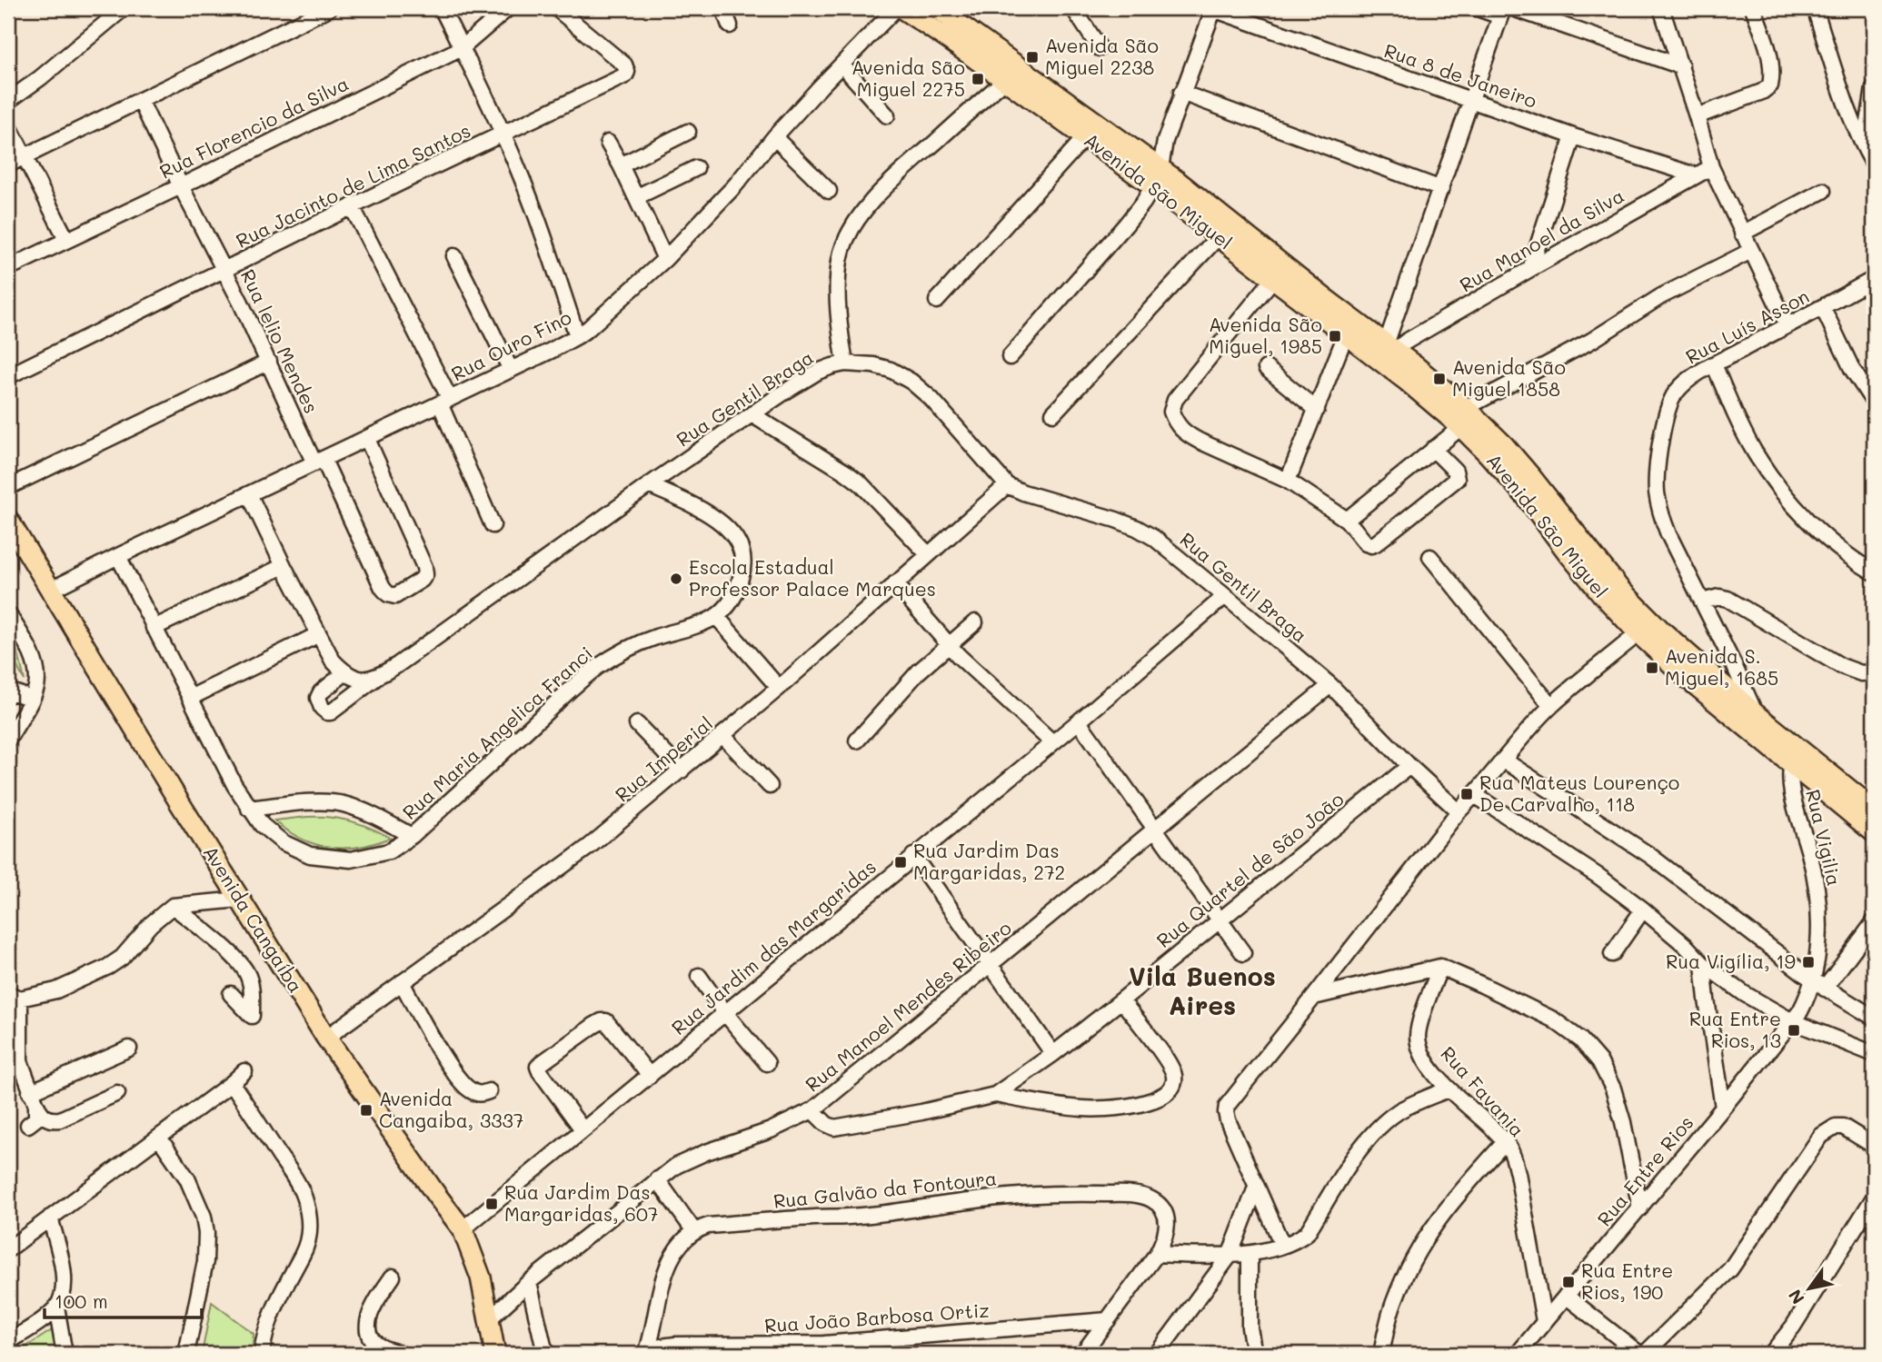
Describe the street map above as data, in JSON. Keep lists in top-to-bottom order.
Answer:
{
  "streets": {
    "main road": ["Avenida São Miguel", "Avenida Cangaíba"],
    "street": [
      "Rua 8 de Janeiro",
      "Rua Florencio da Silva",
      "Rua Jacinto de Lima Santos",
      "Rua Manoel da Silva",
      "Rua Luís Asson",
      "Rua lelio Mendes",
      "Rua Ouro Fino",
      "Rua Gentil Braga",
      "Rua Maria Angelica Franci",
      "Rua Imperial",
      "Rua Vigilia",
      "Rua Quartel de São João",
      "Rua Jardim das Margaridas",
      "Rua Manoel Mendes Ribeiro",
      "Rua Favania",
      "Rua Entre Rios",
      "Rua Galvão da Fontoura",
      "Rua João Barbosa Ortiz"
    ]
  },
  "crossings": [
    ["Rua 8 de Janeiro", "Rua Manoel da Silva"],
    ["Rua Florencio da Silva", "Rua lelio Mendes"],
    ["Rua Jacinto de Lima Santos", "Rua lelio Mendes"],
    ["Avenida São Miguel", "Rua Manoel da Silva"],
    ["Avenida São Miguel", "Rua Luís Asson"],
    ["Avenida São Miguel", "Rua Vigilia"],
    ["Rua lelio Mendes", "Rua Ouro Fino"],
    ["Rua Ouro Fino", "Avenida Cangaíba"],
    ["Rua Gentil Braga", "Rua Maria Angelica Franci"],
    ["Rua Gentil Braga", "Rua Imperial"],
    ["Rua Gentil Braga", "Rua Quartel de São João"],
    ["Rua Gentil Braga", "Rua Jardim das Margaridas"],
    ["Rua Gentil Braga", "Rua Manoel Mendes Ribeiro"],
    ["Rua Imperial", "Avenida Cangaíba"],
    ["Rua Vigilia", "Rua Entre Rios"],
    ["Rua Quartel de São João", "Rua Manoel Mendes Ribeiro"],
    ["Avenida Cangaíba", "Rua Jardim das Margaridas"],
    ["Avenida Cangaíba", "Rua Manoel Mendes Ribeiro"],
    ["Rua Favania", "Rua Entre Rios"]
  ],
  "districts": ["Vila Buenos Aires"],
  "places": {
    "transit": [
      "Avenida São Miguel 2238",
      "Avenida São Miguel 2275",
      "Avenida São Miguel, 1985",
      "Avenida São Miguel 1858",
      "Avenida S. Miguel, 1685",
      "Rua Mateus Lourenço De Carvalho, 118",
      "Rua Jardim Das Margaridas, 272",
      "Rua Vigília, 19",
      "Rua Entre Rios, 13",
      "Avenida Cangaiba, 3337",
      "Rua Jardim Das Margaridas, 607",
      "Rua Entre Rios, 190"
    ],
    "other": ["Escola Estadual Professor Palace Marques"]
  },
  "scale_bar": "100 m",
  "north": "bottom left"
}
